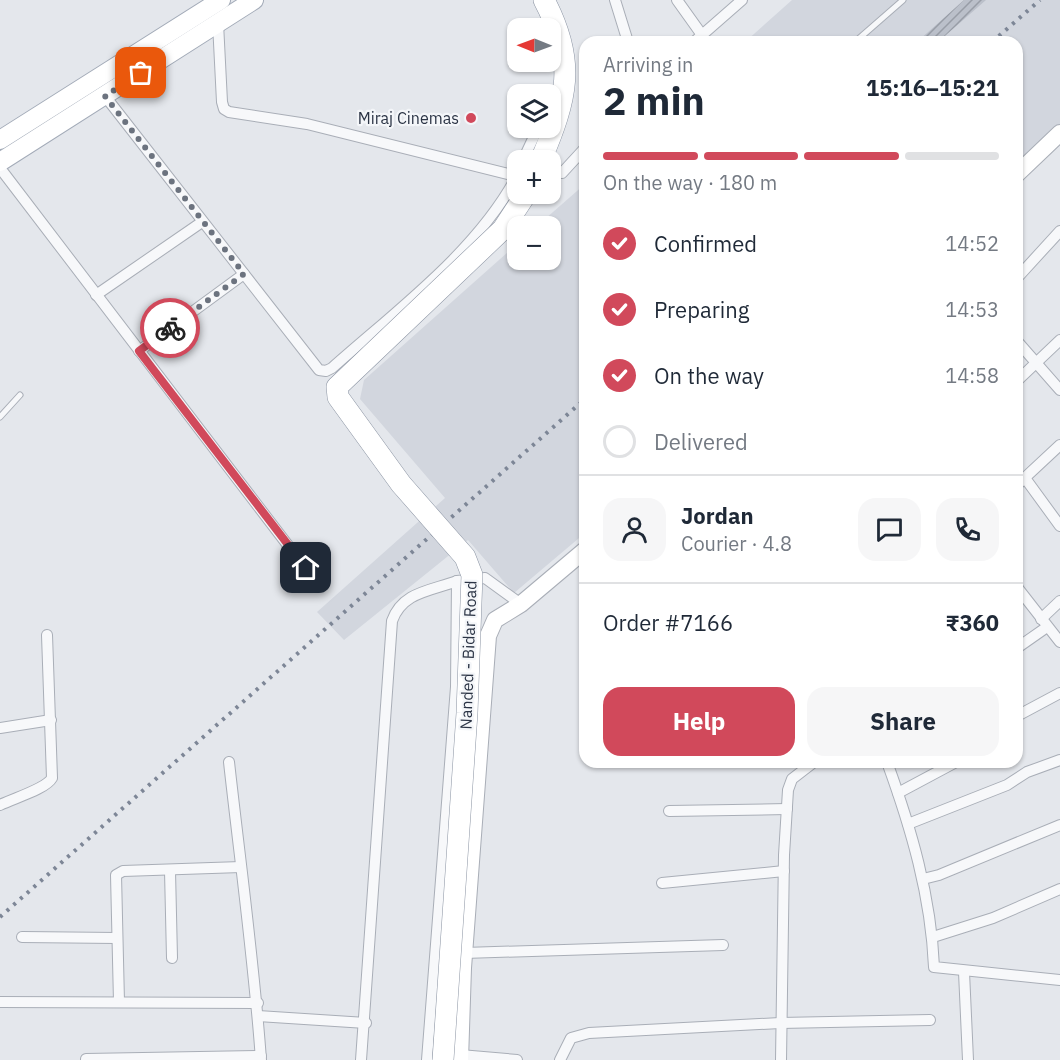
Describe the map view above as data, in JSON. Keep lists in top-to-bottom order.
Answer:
{
  "streets": {
    "highway": ["Nanded - Bidar Road"]
  },
  "places": ["Miraj Cinemas"],
  "north": "left",
  "page": {
    "map_buttons": ["+", "−"],
    "heading": ["2 min", "Arriving in", "15:16–15:21"],
    "panel": [
      "Jordan",
      "Courier · 4.8",
      "Order #7166",
      "₹360"
    ],
    "bar": "On the way · 180 m",
    "list": [
      ["Confirmed", "14:52"],
      ["Preparing", "14:53"],
      ["On the way", "14:58"],
      "Delivered"
    ],
    "buttons": ["Help", "Share"]
  }
}
